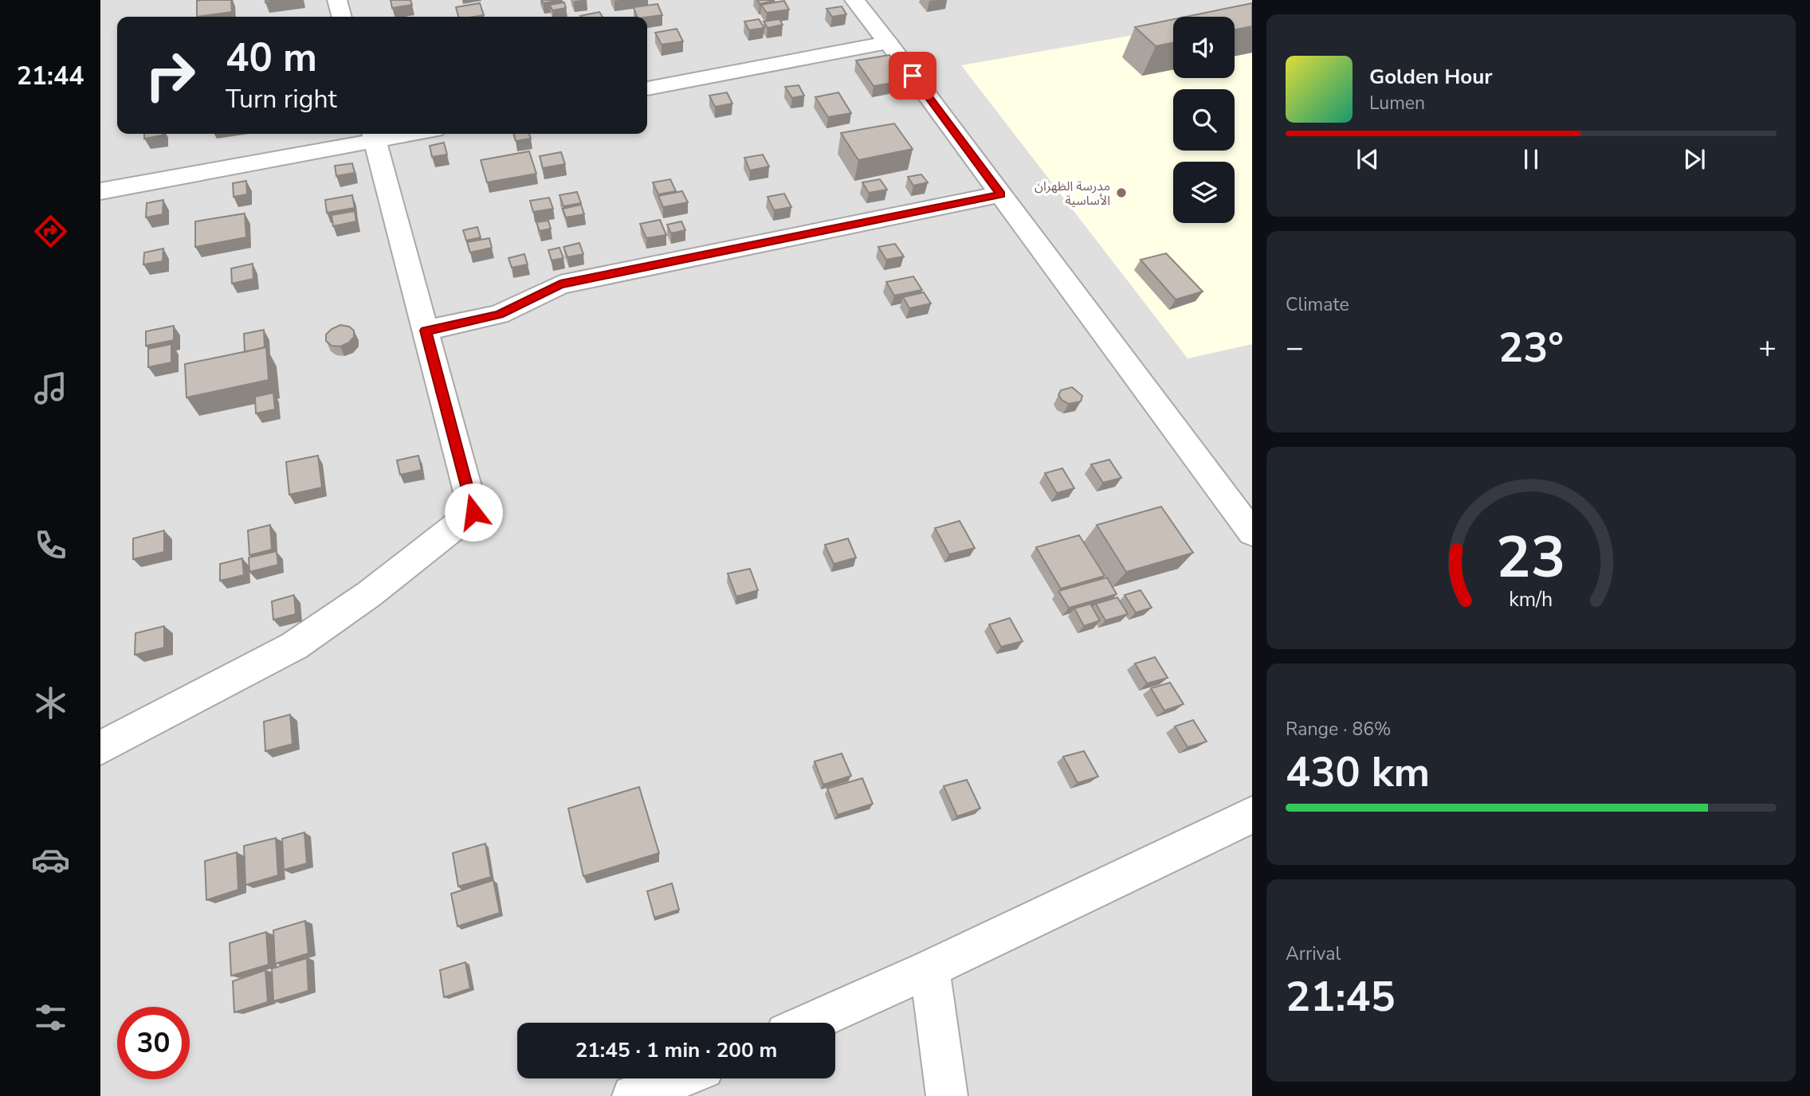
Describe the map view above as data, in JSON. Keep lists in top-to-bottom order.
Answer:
{
  "places": ["مدرسة الظهران الأساسية"],
  "page": {
    "tabs": "21:44",
    "turn": ["40 m", "Turn right"],
    "song": ["Golden Hour", "Lumen"],
    "tile": [
      "Climate",
      ["Range · 86%", "430 km"],
      ["Arrival", "21:45"]
    ],
    "heat": ["−", "23°", "+"],
    "limit": "30",
    "trip": "21:45 · 1 min · 200 m",
    "gauge": ["23", "km/h"]
  }
}
